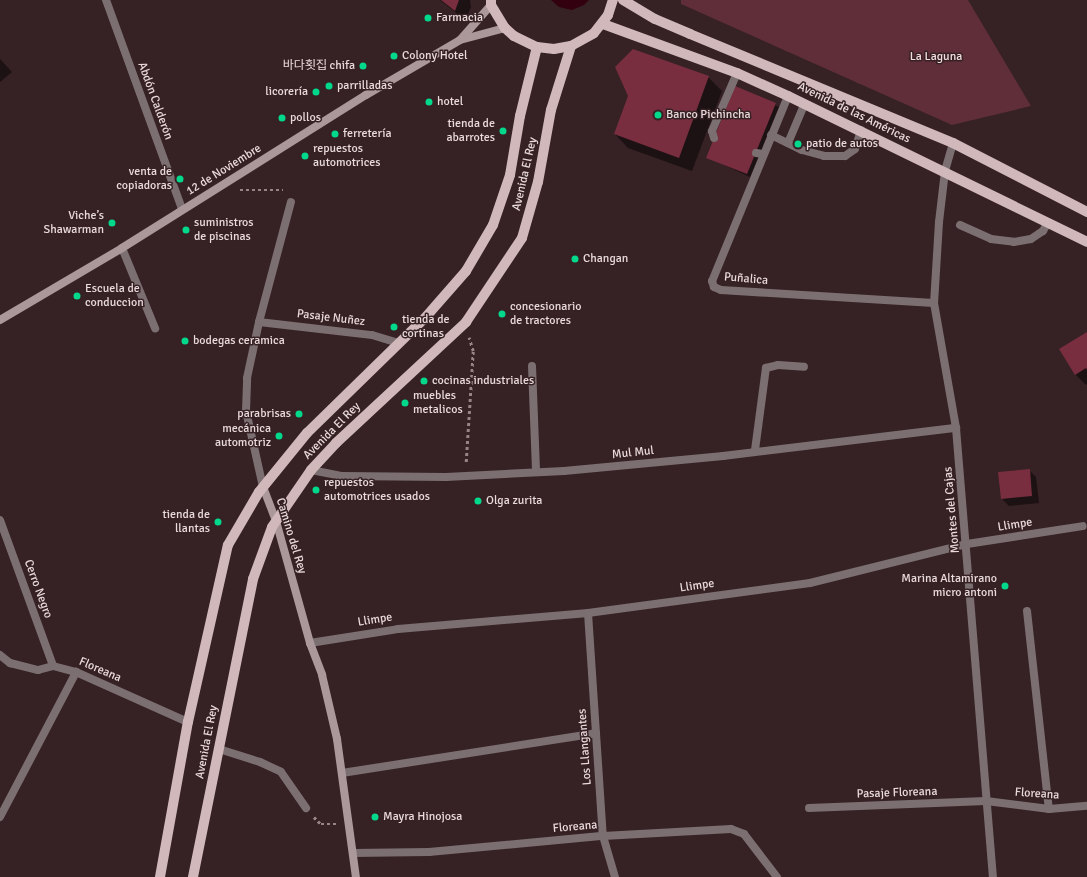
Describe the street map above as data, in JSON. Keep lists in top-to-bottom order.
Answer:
{
  "streets": {
    "main road": ["Avenida de las Américas", "Avenida El Rey"],
    "street": [
      "Abdón Calderón",
      "12 de Noviembre",
      "Puñalica",
      "Pasaje Nuñez",
      "Mul Mul",
      "Montes del Cajas",
      "Llimpe",
      "Camino del Rey",
      "Cerro Negro",
      "Floreana",
      "Los Llangantes",
      "Pasaje Floreana"
    ]
  },
  "crossings": [
    ["Abdón Calderón", "12 de Noviembre"],
    ["Avenida de las Américas", "Puñalica"],
    ["Avenida de las Américas", "Montes del Cajas"],
    ["Avenida El Rey", "Pasaje Nuñez"],
    ["Avenida El Rey", "Mul Mul"],
    ["Avenida El Rey", "Camino del Rey"],
    ["Avenida El Rey", "Floreana"],
    ["Puñalica", "Montes del Cajas"],
    ["Pasaje Nuñez", "Camino del Rey"],
    ["Mul Mul", "Montes del Cajas"],
    ["Montes del Cajas", "Llimpe"],
    ["Montes del Cajas", "Floreana"],
    ["Montes del Cajas", "Pasaje Floreana"],
    ["Llimpe", "Camino del Rey"],
    ["Llimpe", "Los Llangantes"],
    ["Camino del Rey", "Floreana"],
    ["Cerro Negro", "Floreana"],
    ["Floreana", "Los Llangantes"],
    ["Floreana", "Pasaje Floreana"]
  ],
  "parks": ["La Laguna"],
  "places": [
    "Farmacia",
    "Colony Hotel",
    "바다횟집 chifa",
    "parrilladas",
    "licorería",
    "hotel",
    "Banco Pichincha",
    "pollos",
    "tienda de abarrotes",
    "ferretería",
    "patio de autos",
    "repuestos automotrices",
    "venta de copiadoras",
    "Viche’s Shawarman",
    "suministros de piscinas",
    "Changan",
    "Escuela de conduccion",
    "concesionario de tractores",
    "tienda de cortinas",
    "bodegas ceramica",
    "cocinas industriales",
    "muebles metalicos",
    "parabrisas",
    "mecánica automotriz",
    "repuestos automotrices usados",
    "Olga zurita",
    "tienda de llantas",
    "Marina Altamirano micro antoni",
    "Mayra Hinojosa"
  ]
}
